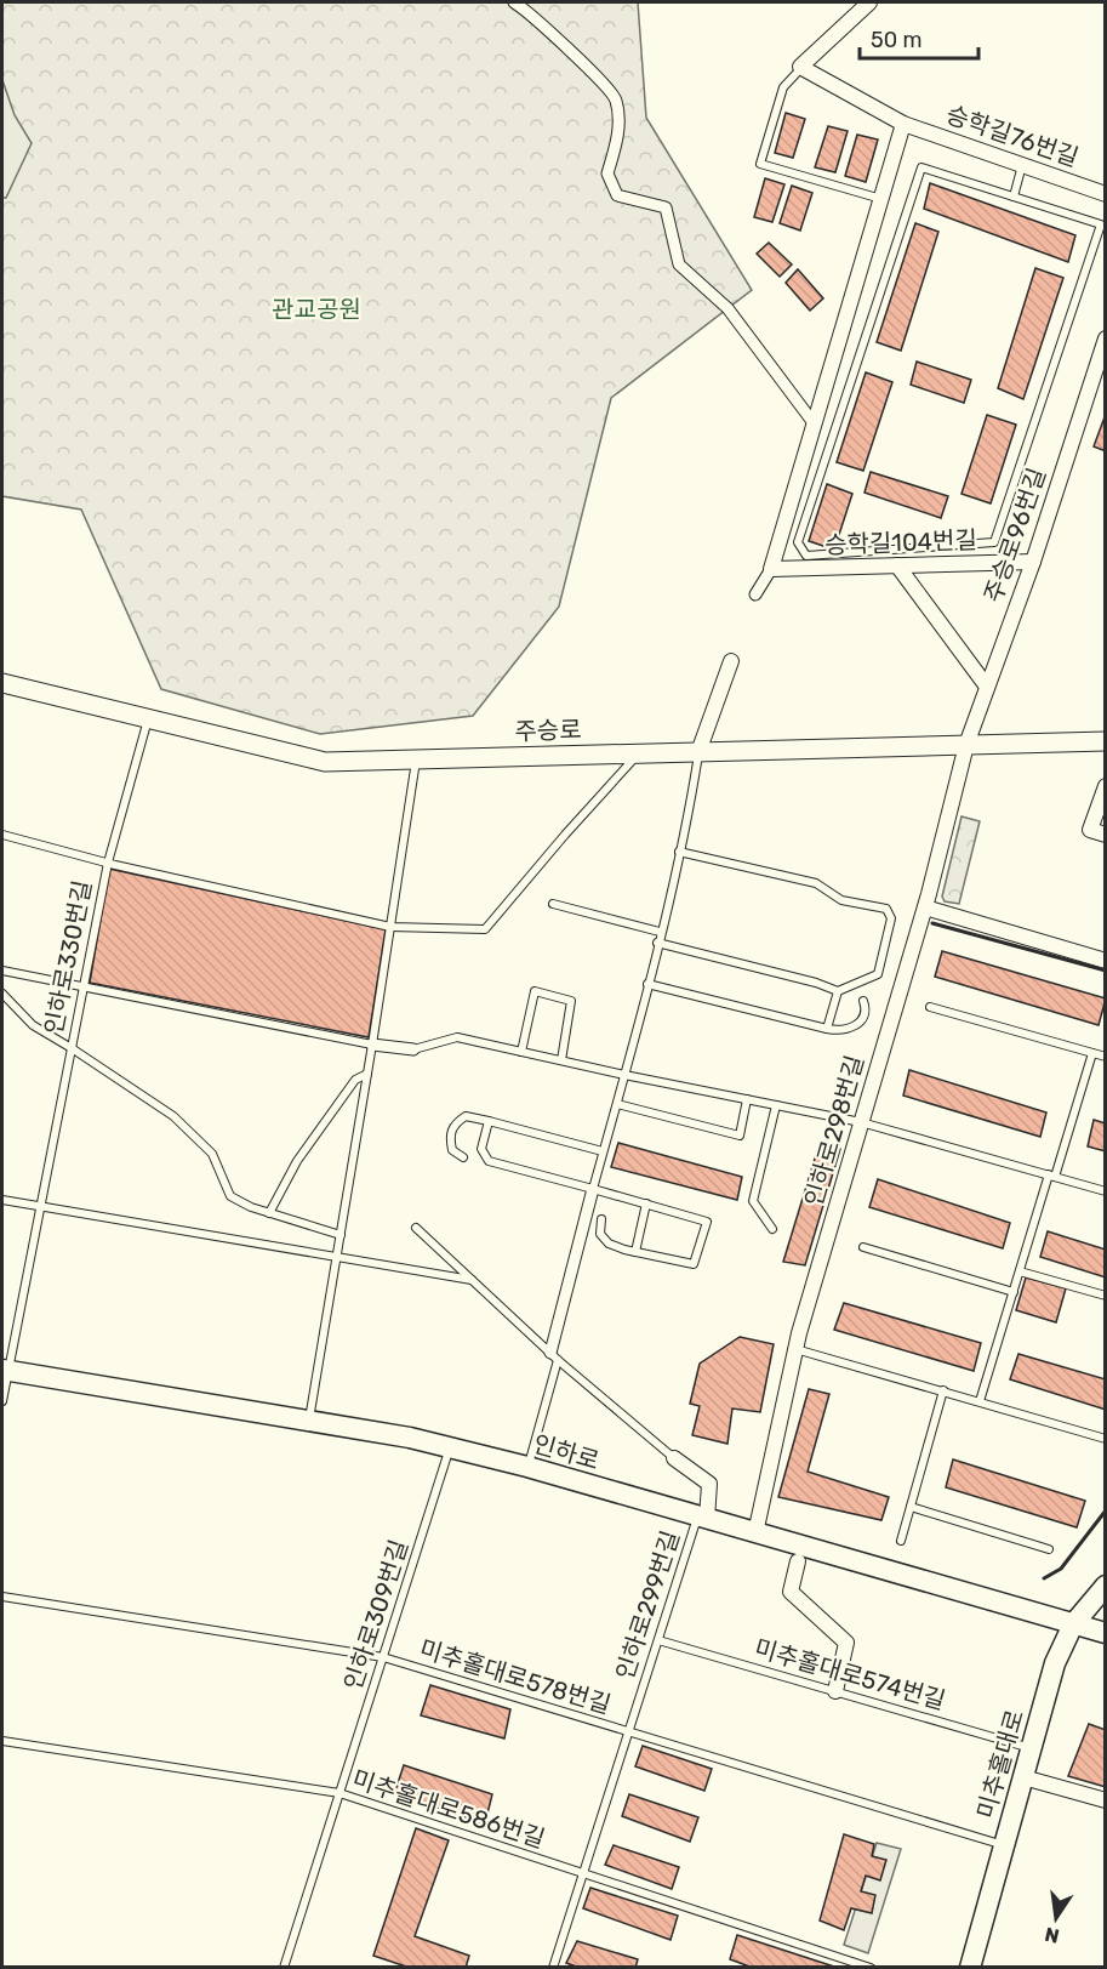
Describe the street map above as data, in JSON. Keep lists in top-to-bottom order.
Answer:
{
  "streets": {
    "main road": ["인하로", "미추홀대로"],
    "street": [
      "승학길76번길",
      "주승로96번길",
      "승학길104번길",
      "주승로",
      "인하로298번길"
    ],
    "lane": [
      "인하로330번길",
      "인하로299번길",
      "인하로309번길",
      "미추홀대로574번길",
      "미추홀대로578번길",
      "미추홀대로586번길"
    ]
  },
  "crossings": [
    ["주승로96번길", "승학길104번길"],
    ["주승로96번길", "주승로"],
    ["주승로96번길", "인하로298번길"],
    ["주승로", "인하로330번길"],
    ["주승로", "인하로298번길"],
    ["인하로330번길", "인하로"],
    ["인하로298번길", "인하로"],
    ["인하로", "인하로299번길"],
    ["인하로", "인하로309번길"],
    ["인하로", "미추홀대로"],
    ["인하로299번길", "미추홀대로574번길"],
    ["인하로299번길", "미추홀대로578번길"],
    ["인하로299번길", "미추홀대로586번길"],
    ["인하로309번길", "미추홀대로578번길"],
    ["인하로309번길", "미추홀대로586번길"],
    ["미추홀대로574번길", "미추홀대로"],
    ["미추홀대로578번길", "미추홀대로"]
  ],
  "parks": ["관교공원"],
  "scale_bar": "50 m",
  "north": "bottom"
}
